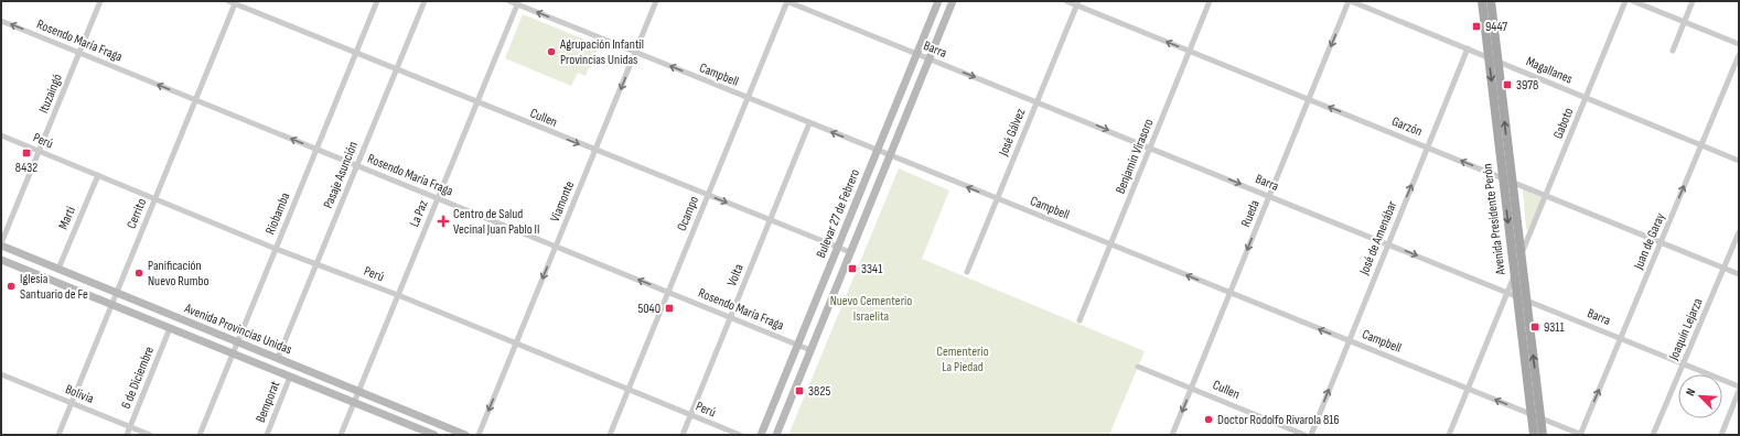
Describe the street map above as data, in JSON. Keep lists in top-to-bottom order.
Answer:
{
  "streets": {
    "main road": ["Bulevar 27 de Febrero", "Avenida Presidente Perón", "Avenida Provincias Unidas"],
    "street": [
      "Rosendo María Fraga",
      "Barra",
      "Magallanes",
      "Campbell",
      "Ituzaingó",
      "Cullen",
      "Gaboto",
      "Garzón",
      "José Gálvez",
      "Perú",
      "Benjamín Virasoro",
      "Pasaje Asunción",
      "Viamonte",
      "Cerrito",
      "Riobamba",
      "La Paz",
      "Ocampo",
      "Rueda",
      "Marti",
      "José de Amenábar",
      "Juan de Garay",
      "Volta",
      "Joaquín Lejarza",
      "6 de Diciembre",
      "Bolivia",
      "Bemporat"
    ]
  },
  "crossings": [
    ["Rosendo María Fraga", "Ituzaingó"],
    ["Rosendo María Fraga", "Pasaje Asunción"],
    ["Rosendo María Fraga", "Viamonte"],
    ["Rosendo María Fraga", "Cerrito"],
    ["Rosendo María Fraga", "Riobamba"],
    ["Rosendo María Fraga", "La Paz"],
    ["Rosendo María Fraga", "Ocampo"],
    ["Rosendo María Fraga", "Bulevar 27 de Febrero"],
    ["Rosendo María Fraga", "Volta"],
    ["Barra", "José Gálvez"],
    ["Barra", "Benjamín Virasoro"],
    ["Barra", "Ocampo"],
    ["Barra", "Bulevar 27 de Febrero"],
    ["Barra", "Rueda"],
    ["Barra", "Avenida Presidente Perón"],
    ["Barra", "José de Amenábar"],
    ["Barra", "Juan de Garay"],
    ["Barra", "Joaquín Lejarza"],
    ["Magallanes", "Gaboto"],
    ["Magallanes", "Rueda"],
    ["Magallanes", "Avenida Presidente Perón"],
    ["Magallanes", "José de Amenábar"],
    ["Magallanes", "Juan de Garay"],
    ["Campbell", "José Gálvez"],
    ["Campbell", "Benjamín Virasoro"],
    ["Campbell", "Viamonte"],
    ["Campbell", "La Paz"],
    ["Campbell", "Ocampo"],
    ["Campbell", "Bulevar 27 de Febrero"],
    ["Campbell", "Rueda"],
    ["Campbell", "Avenida Presidente Perón"],
    ["Campbell", "José de Amenábar"],
    ["Campbell", "Juan de Garay"],
    ["Campbell", "Volta"],
    ["Ituzaingó", "Perú"],
    ["Ituzaingó", "Avenida Provincias Unidas"],
    ["Cullen", "Pasaje Asunción"],
    ["Cullen", "Viamonte"],
    ["Cullen", "Cerrito"],
    ["Cullen", "Riobamba"],
    ["Cullen", "La Paz"],
    ["Cullen", "Ocampo"],
    ["Cullen", "Bulevar 27 de Febrero"],
    ["Cullen", "Rueda"],
    ["Cullen", "Volta"],
    ["Gaboto", "Garzón"],
    ["Gaboto", "Avenida Presidente Perón"],
    ["Garzón", "José Gálvez"],
    ["Garzón", "Benjamín Virasoro"],
    ["Garzón", "Rueda"],
    ["Garzón", "Avenida Presidente Perón"],
    ["Garzón", "José de Amenábar"],
    ["Garzón", "Juan de Garay"],
    ["Garzón", "Joaquín Lejarza"],
    ["Perú", "Pasaje Asunción"],
    ["Perú", "Viamonte"],
    ["Perú", "Cerrito"],
    ["Perú", "Riobamba"],
    ["Perú", "La Paz"],
    ["Perú", "Ocampo"],
    ["Perú", "Marti"],
    ["Perú", "Volta"],
    ["Pasaje Asunción", "Avenida Provincias Unidas"],
    ["Cerrito", "Avenida Provincias Unidas"],
    ["Cerrito", "Bolivia"],
    ["Riobamba", "Avenida Provincias Unidas"],
    ["La Paz", "Avenida Provincias Unidas"],
    ["Marti", "Avenida Provincias Unidas"],
    ["Avenida Provincias Unidas", "6 de Diciembre"],
    ["Avenida Provincias Unidas", "Bemporat"],
    ["6 de Diciembre", "Bolivia"]
  ],
  "one_way": [
    "Rosendo María Fraga",
    "Barra",
    "Campbell",
    "Garzón",
    "Viamonte",
    "Rueda",
    "José de Amenábar",
    "Juan de Garay"
  ],
  "parks": ["Nuevo Cementerio Israelita", "Cementerio La Piedad"],
  "places": {
    "transit": [
      "9447",
      "3978",
      "8432",
      "3341",
      "5040",
      "9311",
      "3825"
    ],
    "other": [
      "Agrupación Infantil Provincias Unidas",
      "Panificación Nuevo Rumbo",
      "Iglesia Santuario de Fe",
      "Doctor Rodolfo Rivarola 816"
    ],
    "health": ["Centro de Salud Vecinal Juan Pablo II"]
  },
  "north": "top left"
}
